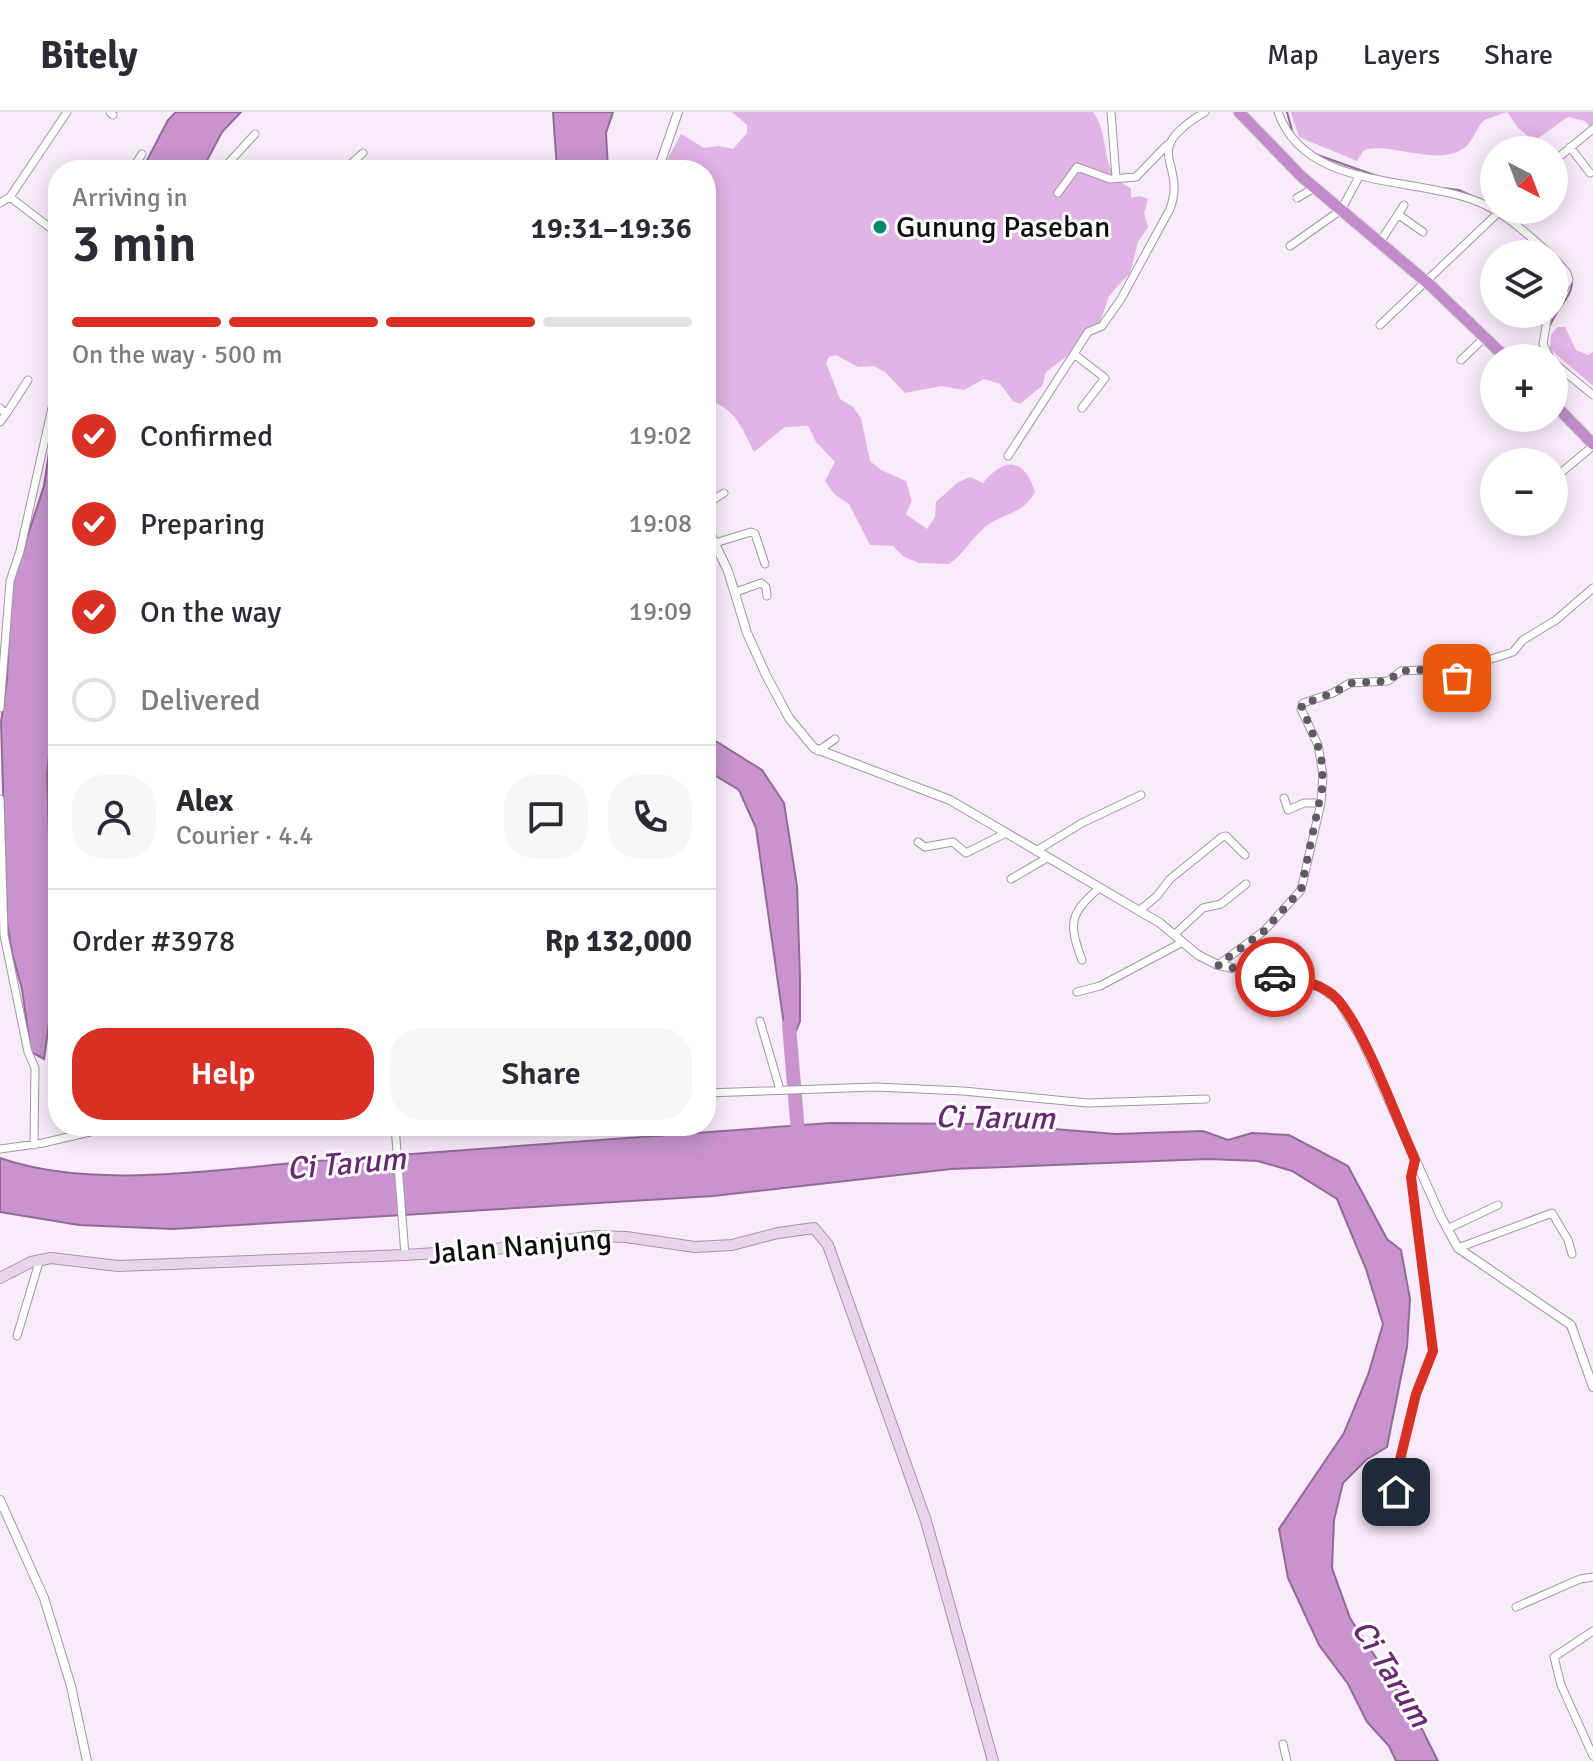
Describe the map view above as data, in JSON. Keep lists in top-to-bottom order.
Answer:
{
  "streets": {
    "main road": ["Jalan Nanjung"]
  },
  "water": ["Ci Tarum"],
  "places": ["Gunung Paseban"],
  "north": "bottom right",
  "page": {
    "header": "Bitely",
    "nav": ["Map", "Layers", "Share"],
    "map_buttons": ["+", "−"],
    "heading": ["3 min", "Arriving in", "19:31–19:36"],
    "panel": [
      "Alex",
      "Courier · 4.4",
      "Order #3978",
      "Rp 132,000"
    ],
    "bar": "On the way · 500 m",
    "list": [
      ["Confirmed", "19:02"],
      ["Preparing", "19:08"],
      ["On the way", "19:09"],
      "Delivered"
    ],
    "buttons": ["Help", "Share"]
  }
}
